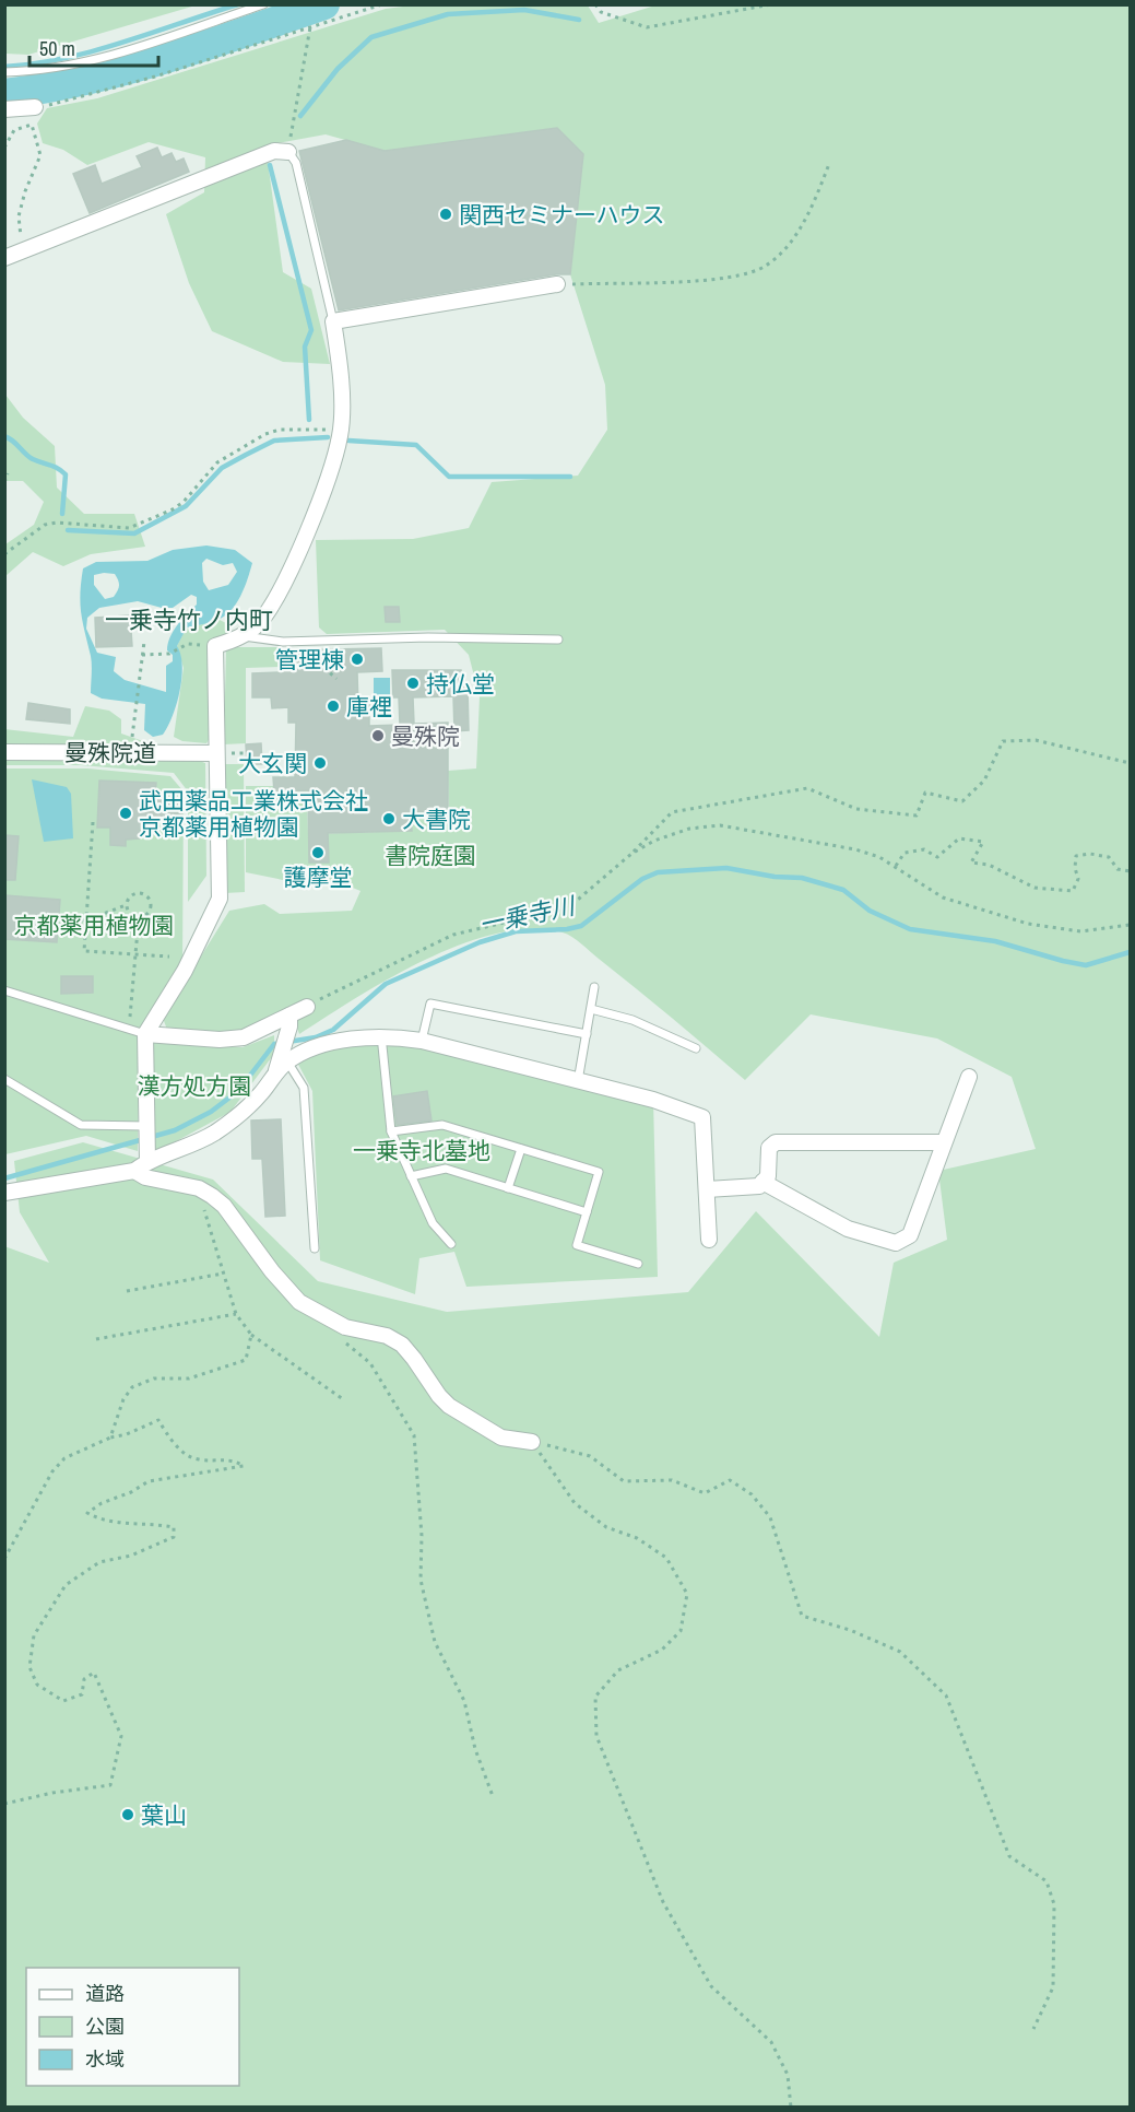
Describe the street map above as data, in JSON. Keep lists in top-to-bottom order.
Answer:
{
  "streets": {
    "street": ["曼殊院道"]
  },
  "districts": ["一乗寺竹ノ内町"],
  "water": ["一乗寺川"],
  "parks": [
    "書院庭園",
    "京都薬用植物園",
    "漢方処方園",
    "一乗寺北墓地"
  ],
  "places": [
    "関西セミナーハウス",
    "管理棟",
    "持仏堂",
    "庫裡",
    "曼殊院",
    "大玄関",
    "武田薬品工業株式会社 京都薬用植物園",
    "大書院",
    "護摩堂",
    "葉山"
  ],
  "legend": ["道路", "公園", "水域"],
  "scale_bar": "50 m"
}
